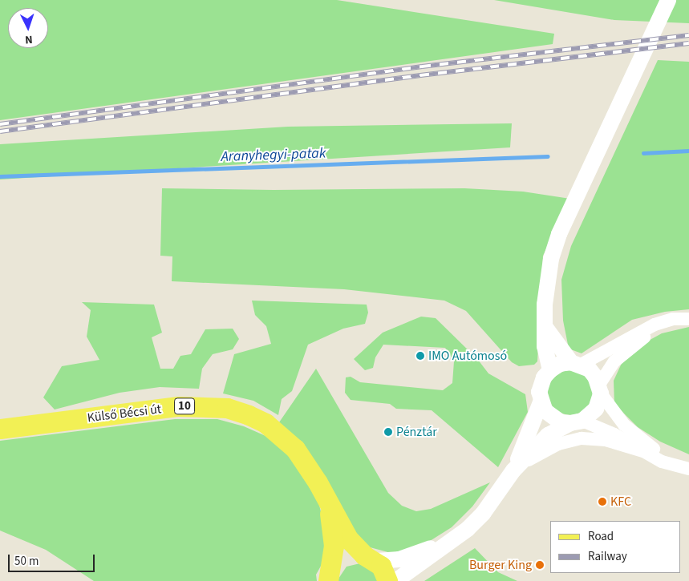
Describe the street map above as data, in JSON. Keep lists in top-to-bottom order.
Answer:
{
  "streets": {
    "main road": ["10", "Külső Bécsi út"]
  },
  "crossings": [
    ["10", "Külső Bécsi út"]
  ],
  "water": ["Aranyhegyi-patak"],
  "places": [
    "IMO Autómosó",
    "Pénztár",
    "KFC",
    "Burger King"
  ],
  "legend": ["Road", "Railway"],
  "scale_bar": "50 m",
  "north": "bottom"
}
